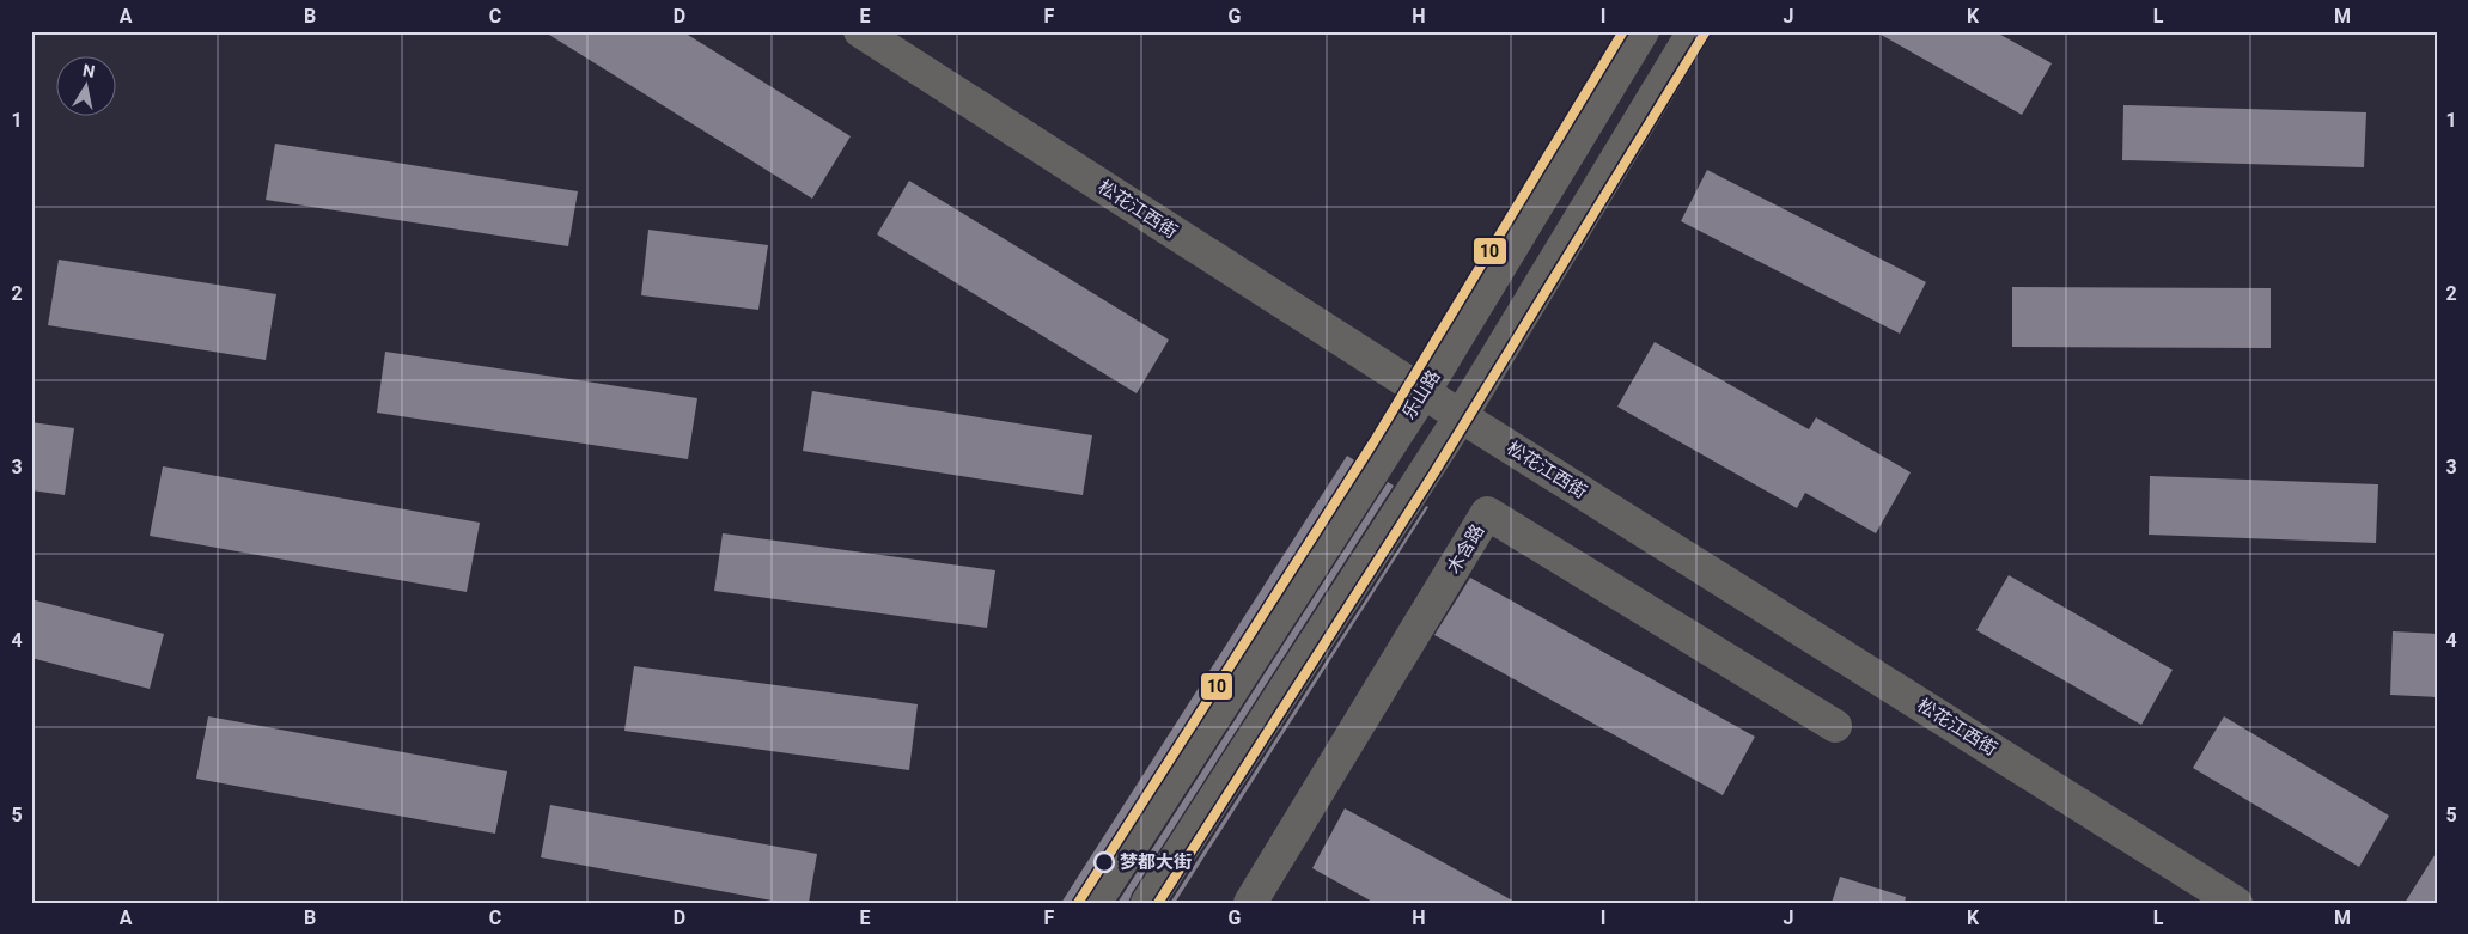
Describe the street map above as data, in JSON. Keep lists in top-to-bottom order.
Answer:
{
  "streets": {
    "street": ["松花江西街", "乐山路", "木含路"]
  },
  "crossings": [
    ["松花江西街", "乐山路"]
  ],
  "places": ["梦都大街"],
  "lines": ["transit line 10"],
  "north": "top",
  "grid": {
    "columns": [
      "A",
      "B",
      "C",
      "D",
      "E",
      "F",
      "G",
      "H",
      "I",
      "J",
      "K",
      "L",
      "M"
    ],
    "rows": [
      "1",
      "2",
      "3",
      "4",
      "5"
    ]
  }
}
